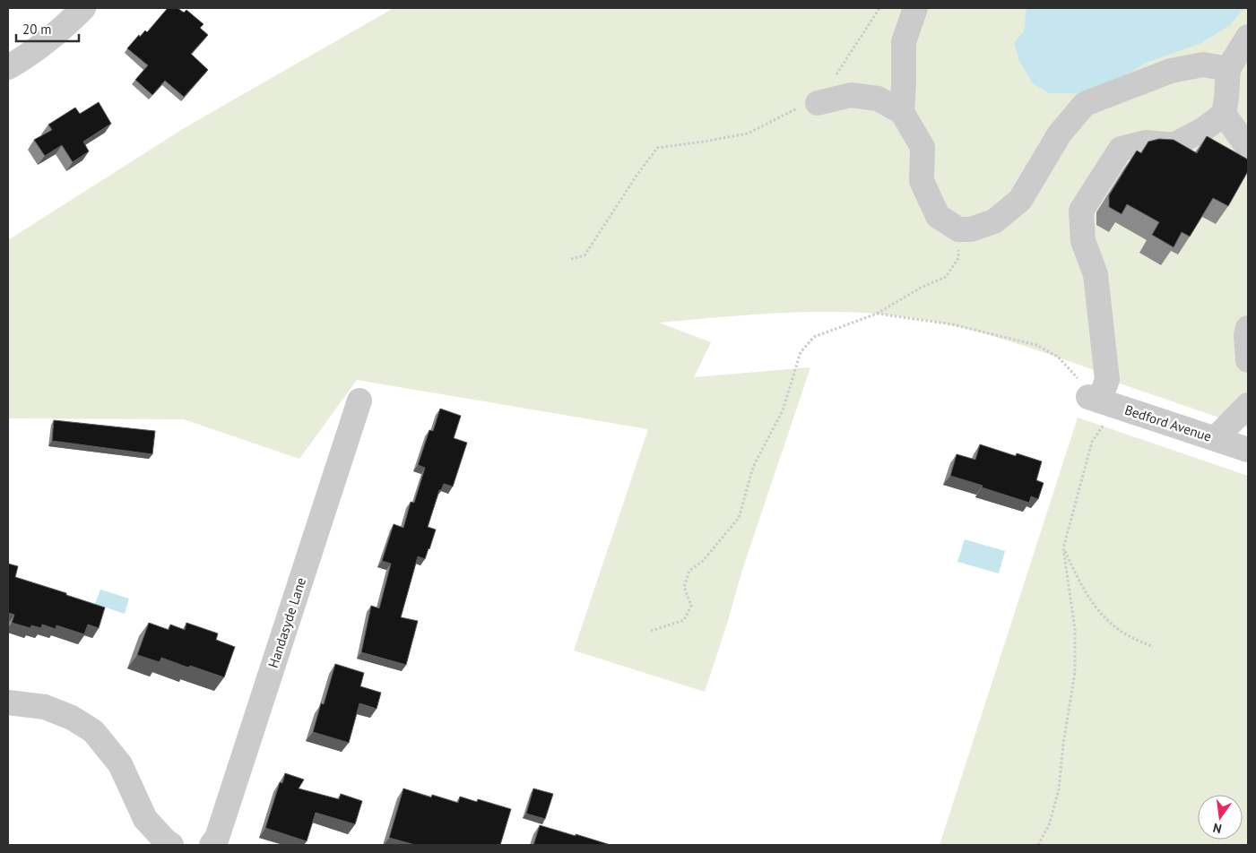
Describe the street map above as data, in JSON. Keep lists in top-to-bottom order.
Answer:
{
  "streets": {
    "street": ["Bedford Avenue", "Handasyde Lane"]
  },
  "scale_bar": "20 m",
  "north": "bottom"
}
